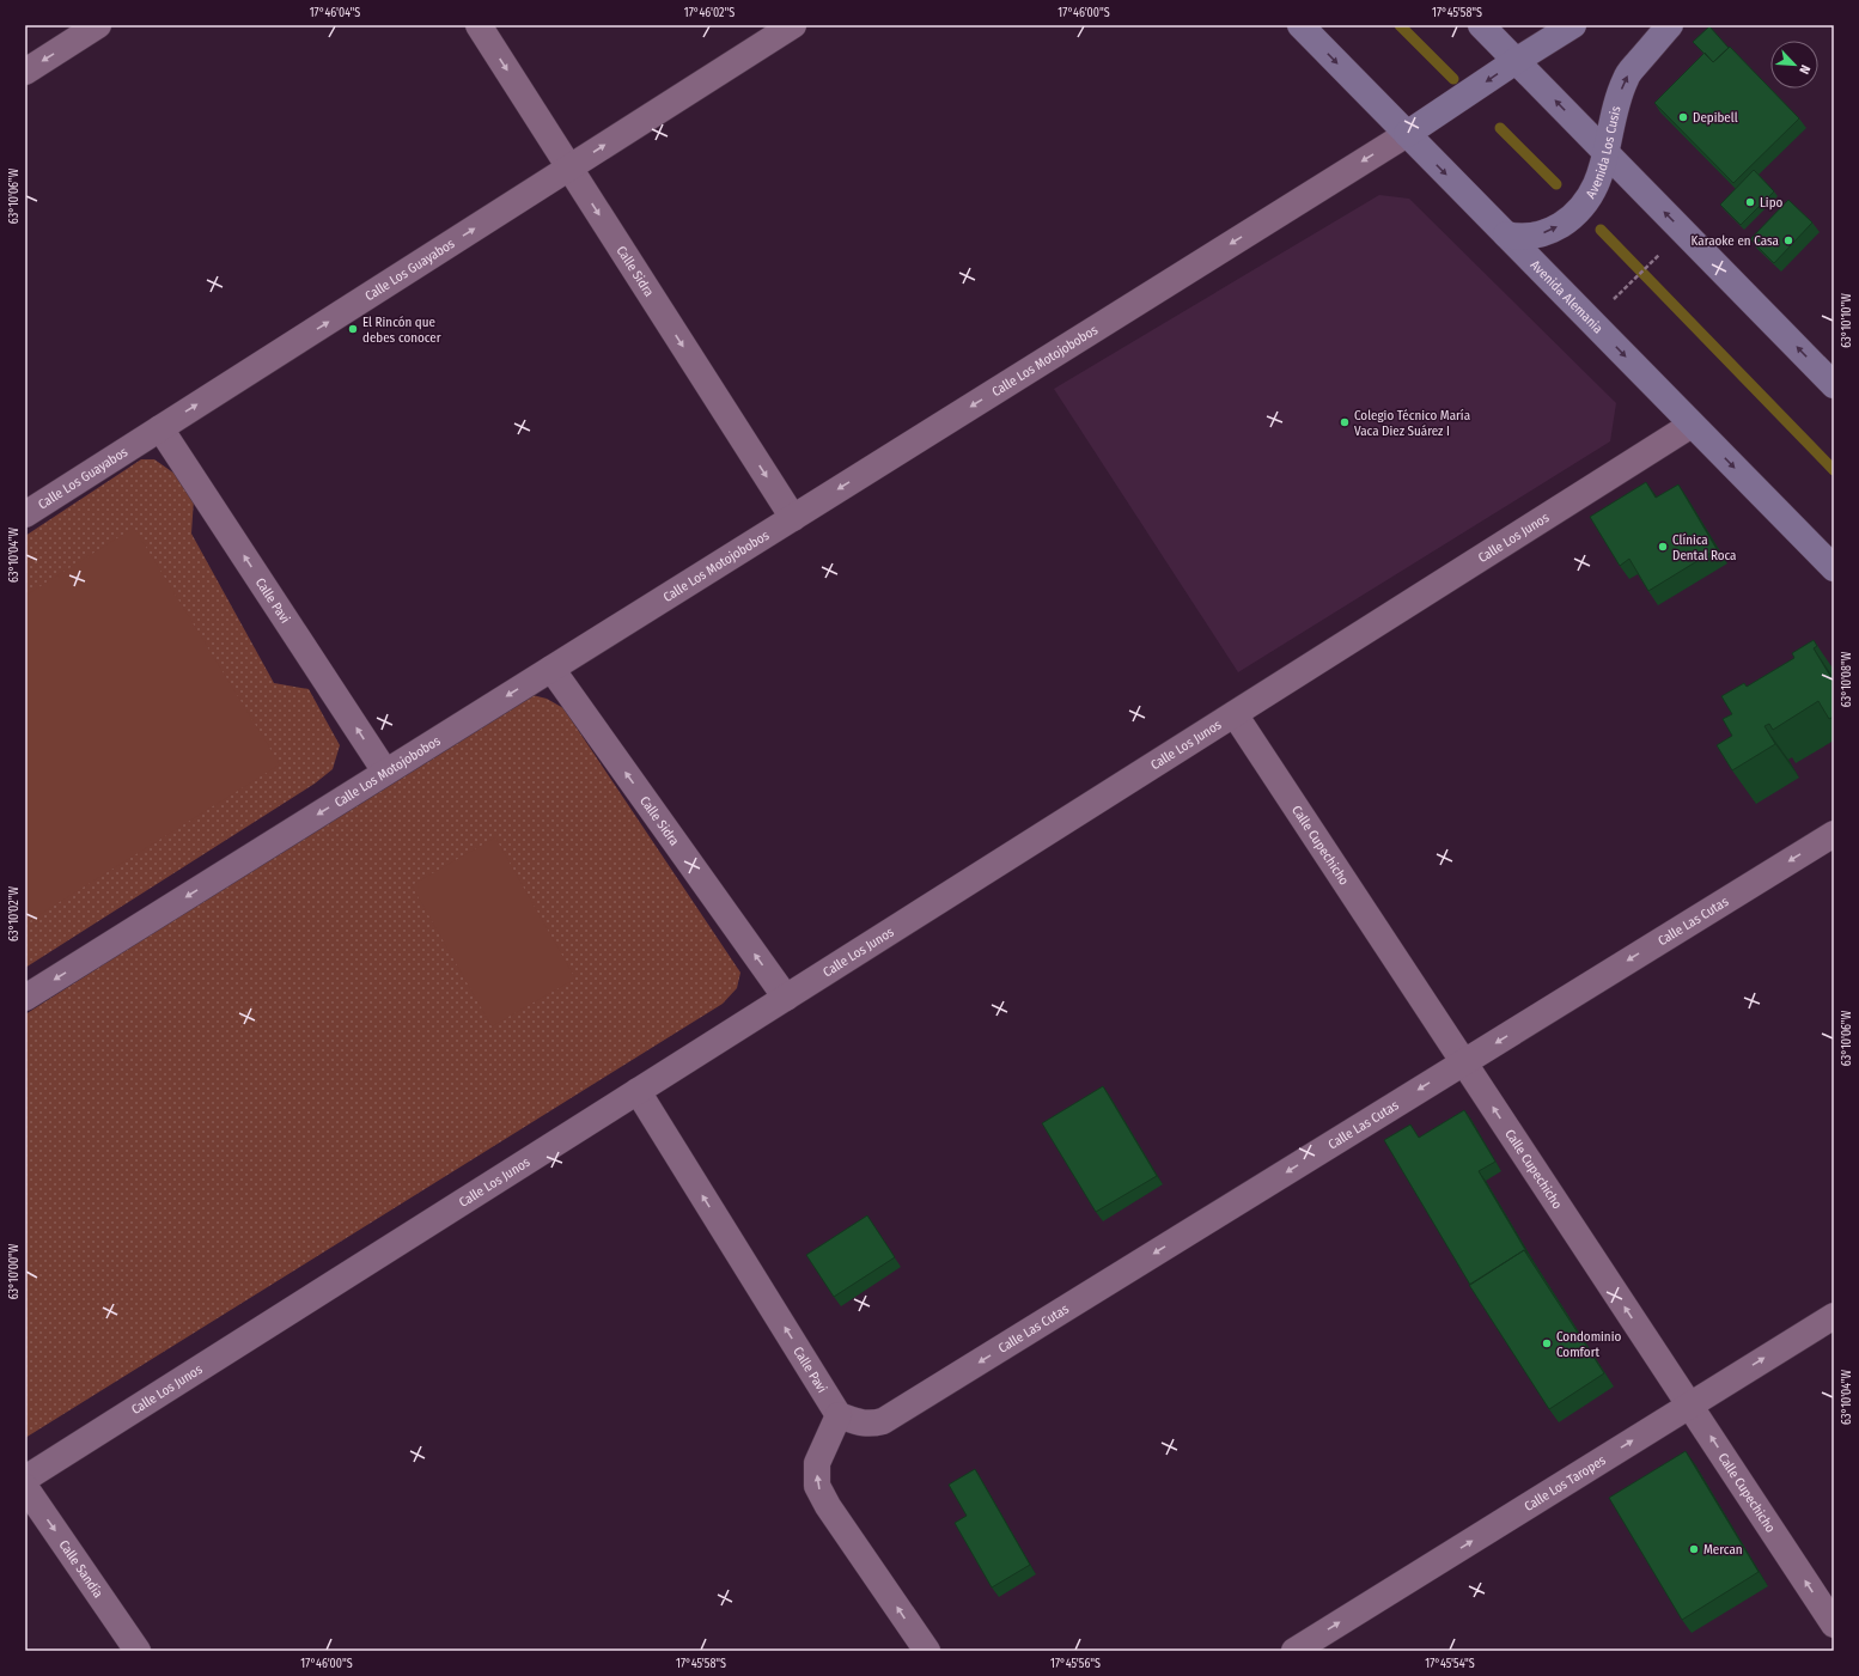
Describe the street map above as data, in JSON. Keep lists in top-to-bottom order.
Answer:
{
  "streets": {
    "main road": ["Avenida Los Cusis", "Avenida Alemania"],
    "street": [
      "Calle Los Guayabos",
      "Calle Sidra",
      "Calle Los Motojobobos",
      "Calle Los Junos",
      "Calle Pavi",
      "Calle Cupechicho",
      "Calle Las Cutas",
      "Calle Los Taropes",
      "Calle Sandía"
    ]
  },
  "crossings": [
    ["Avenida Los Cusis", "Avenida Alemania"],
    ["Calle Los Guayabos", "Calle Sidra"],
    ["Calle Los Guayabos", "Calle Pavi"],
    ["Calle Sidra", "Calle Los Motojobobos"],
    ["Calle Sidra", "Calle Los Junos"],
    ["Avenida Alemania", "Calle Los Motojobobos"],
    ["Avenida Alemania", "Calle Los Junos"],
    ["Calle Los Motojobobos", "Calle Pavi"],
    ["Calle Los Junos", "Calle Pavi"],
    ["Calle Los Junos", "Calle Cupechicho"],
    ["Calle Pavi", "Calle Las Cutas"],
    ["Calle Cupechicho", "Calle Las Cutas"],
    ["Calle Cupechicho", "Calle Los Taropes"]
  ],
  "one_way": [
    "Calle Los Guayabos",
    "Calle Los Motojobobos",
    "Calle Pavi",
    "Calle Cupechicho",
    "Calle Las Cutas",
    "Calle Los Taropes",
    "Calle Sandía"
  ],
  "places": [
    "Depibell",
    "Lipo",
    "Karaoke en Casa",
    "El Rincón que debes conocer",
    "Colegio Técnico María Vaca Diez Suárez I",
    "Clínica Dental Roca",
    "Condominio Comfort",
    "Mercan"
  ],
  "north": "bottom right",
  "coordinates": [
    "17°46'04\"S",
    "17°46'02\"S",
    "17°46'00\"S",
    "17°45'58\"S",
    "63°10'06\"W",
    "63°10'10\"W",
    "63°10'04\"W",
    "63°10'08\"W",
    "63°10'02\"W",
    "63°10'00\"W",
    "17°45'56\"S",
    "17°45'54\"S"
  ]
}
